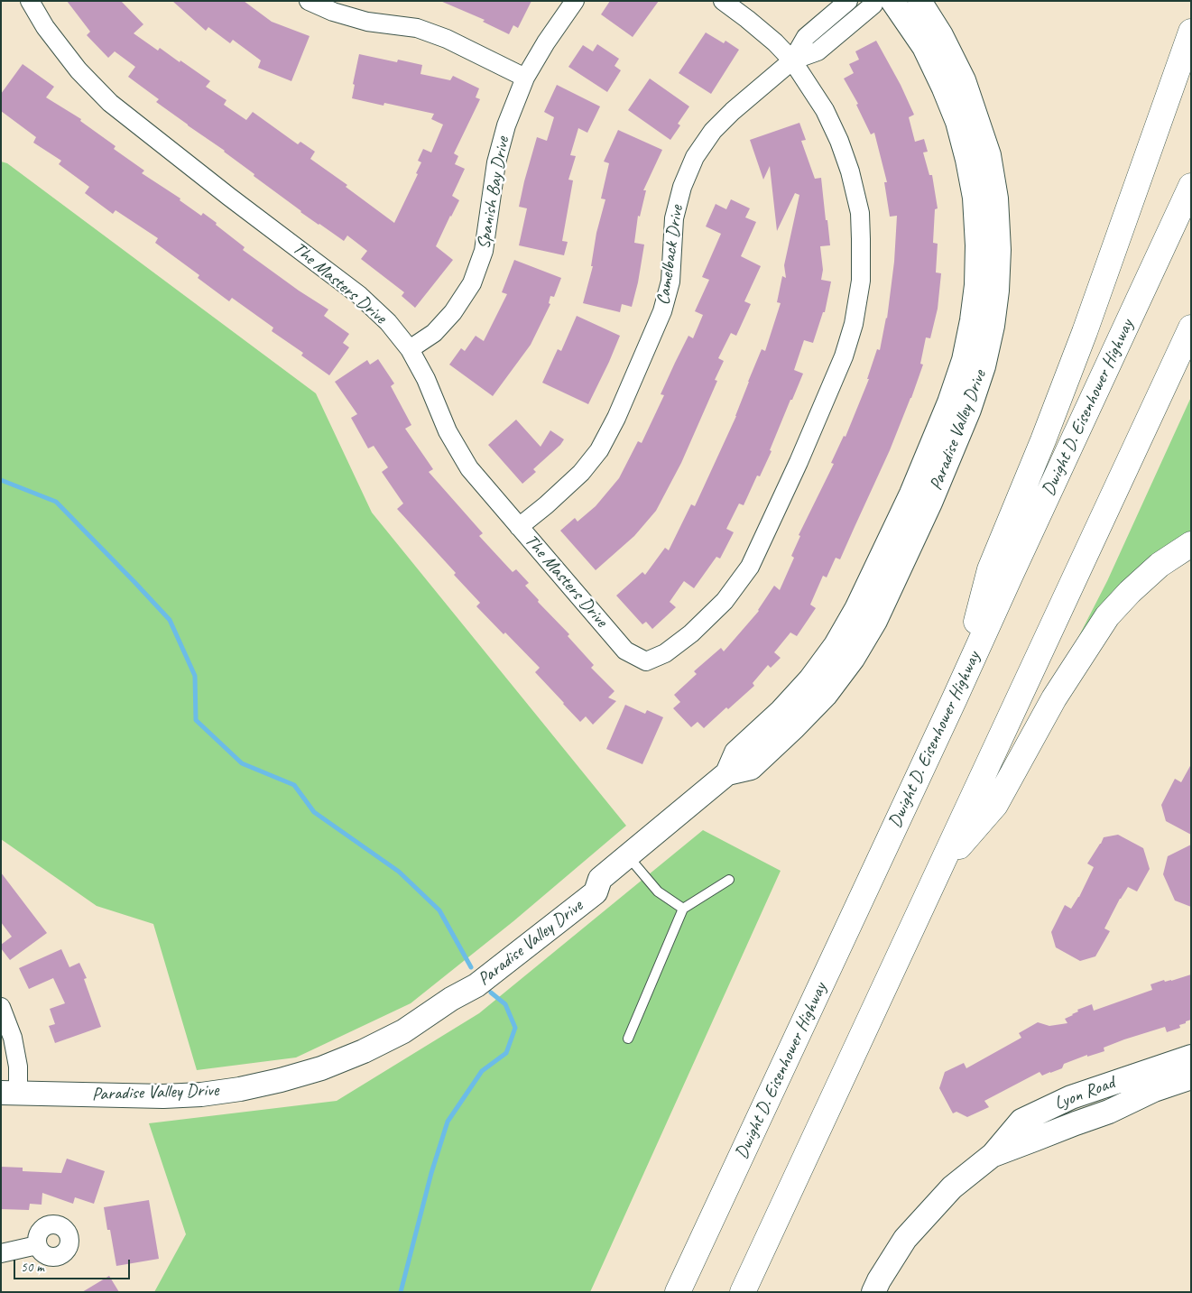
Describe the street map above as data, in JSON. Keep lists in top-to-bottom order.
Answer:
{
  "streets": {
    "highway": ["Dwight D. Eisenhower Highway"],
    "street": [
      "Spanish Bay Drive",
      "Camelback Drive",
      "The Masters Drive",
      "Paradise Valley Drive",
      "Lyon Road"
    ]
  },
  "crossings": [
    ["Spanish Bay Drive", "The Masters Drive"],
    ["Camelback Drive", "The Masters Drive"]
  ],
  "scale_bar": "50 m"
}
